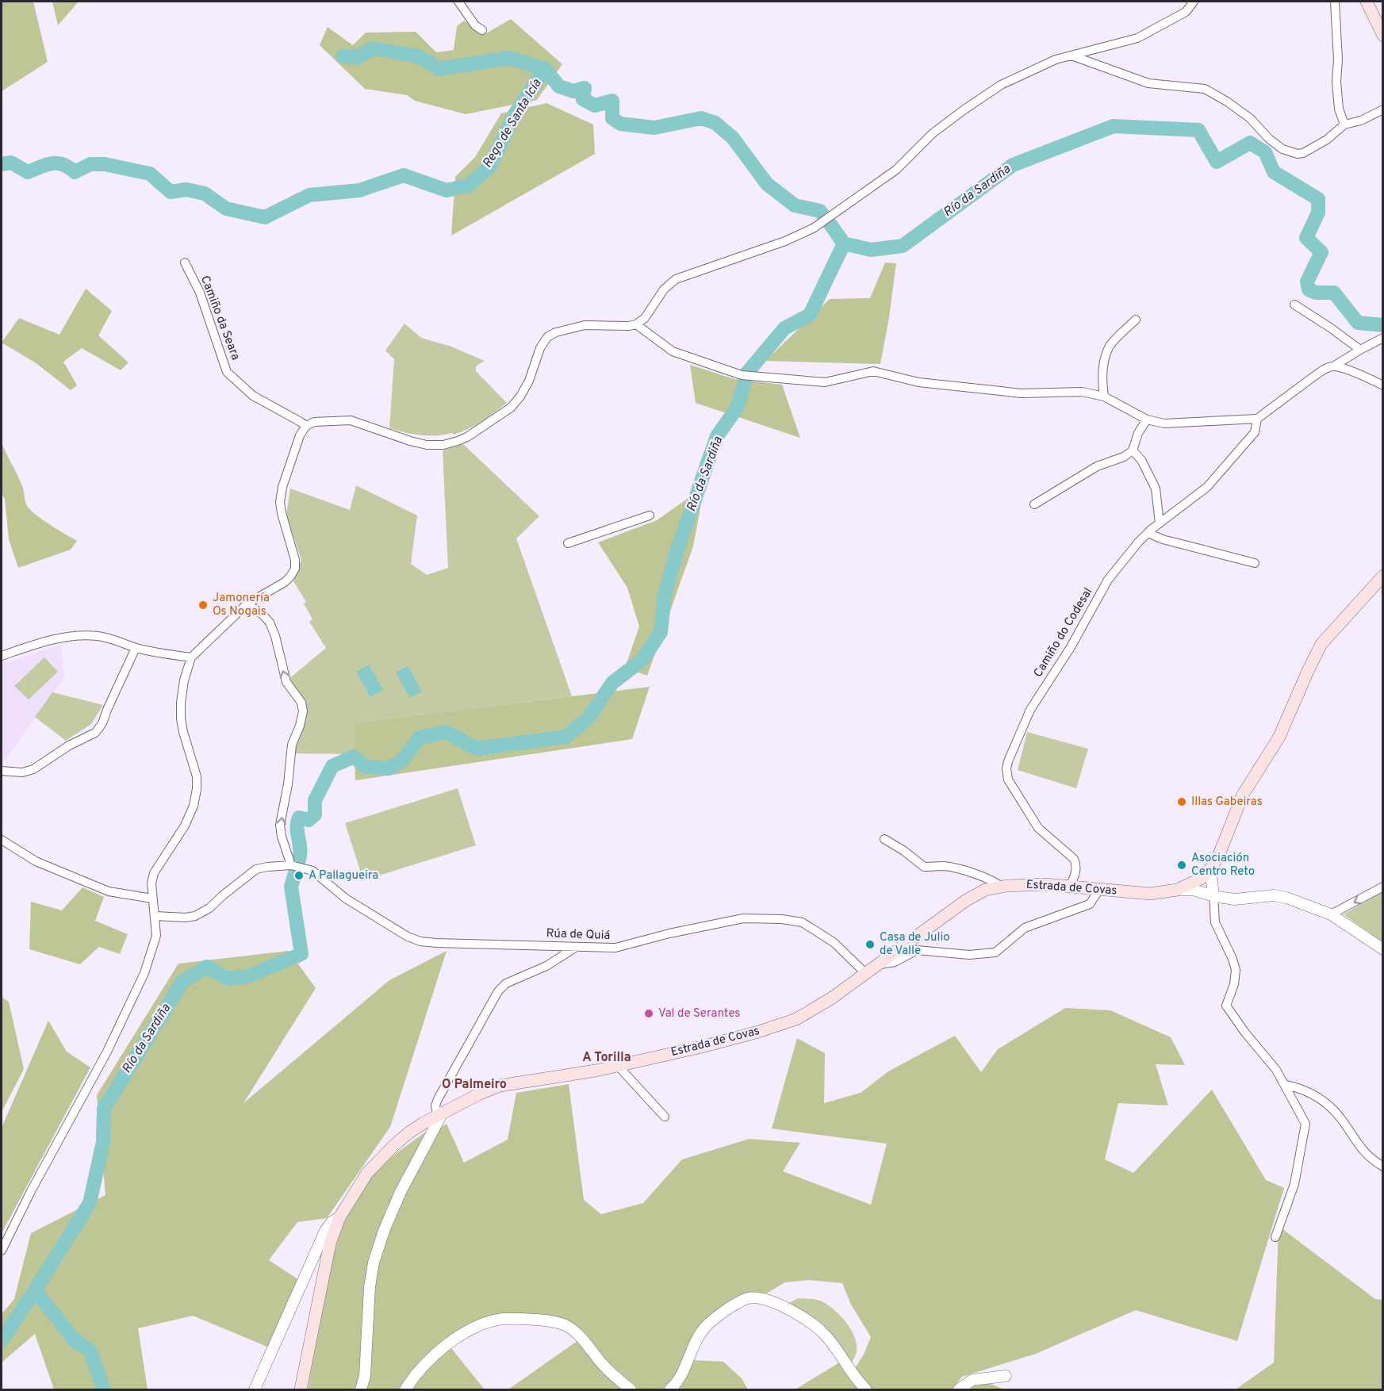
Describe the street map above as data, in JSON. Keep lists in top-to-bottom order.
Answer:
{
  "streets": {
    "main road": ["Estrada de Covas"],
    "street": ["Camiño da Seara", "Camiño do Codesal", "Rúa de Quiá"]
  },
  "crossings": [
    ["Camiño do Codesal", "Estrada de Covas"],
    ["Estrada de Covas", "Rúa de Quiá"]
  ],
  "districts": ["A Torilla", "O Palmeiro"],
  "water": ["Rego de Santa Icía", "Río da Sardiña"],
  "places": [
    "Jamonería Os Nogais",
    "Illas Gabeiras",
    "Asociación Centro Reto",
    "A Pallagueira",
    "Casa de Julio de Valle",
    "Val de Serantes"
  ]
}
